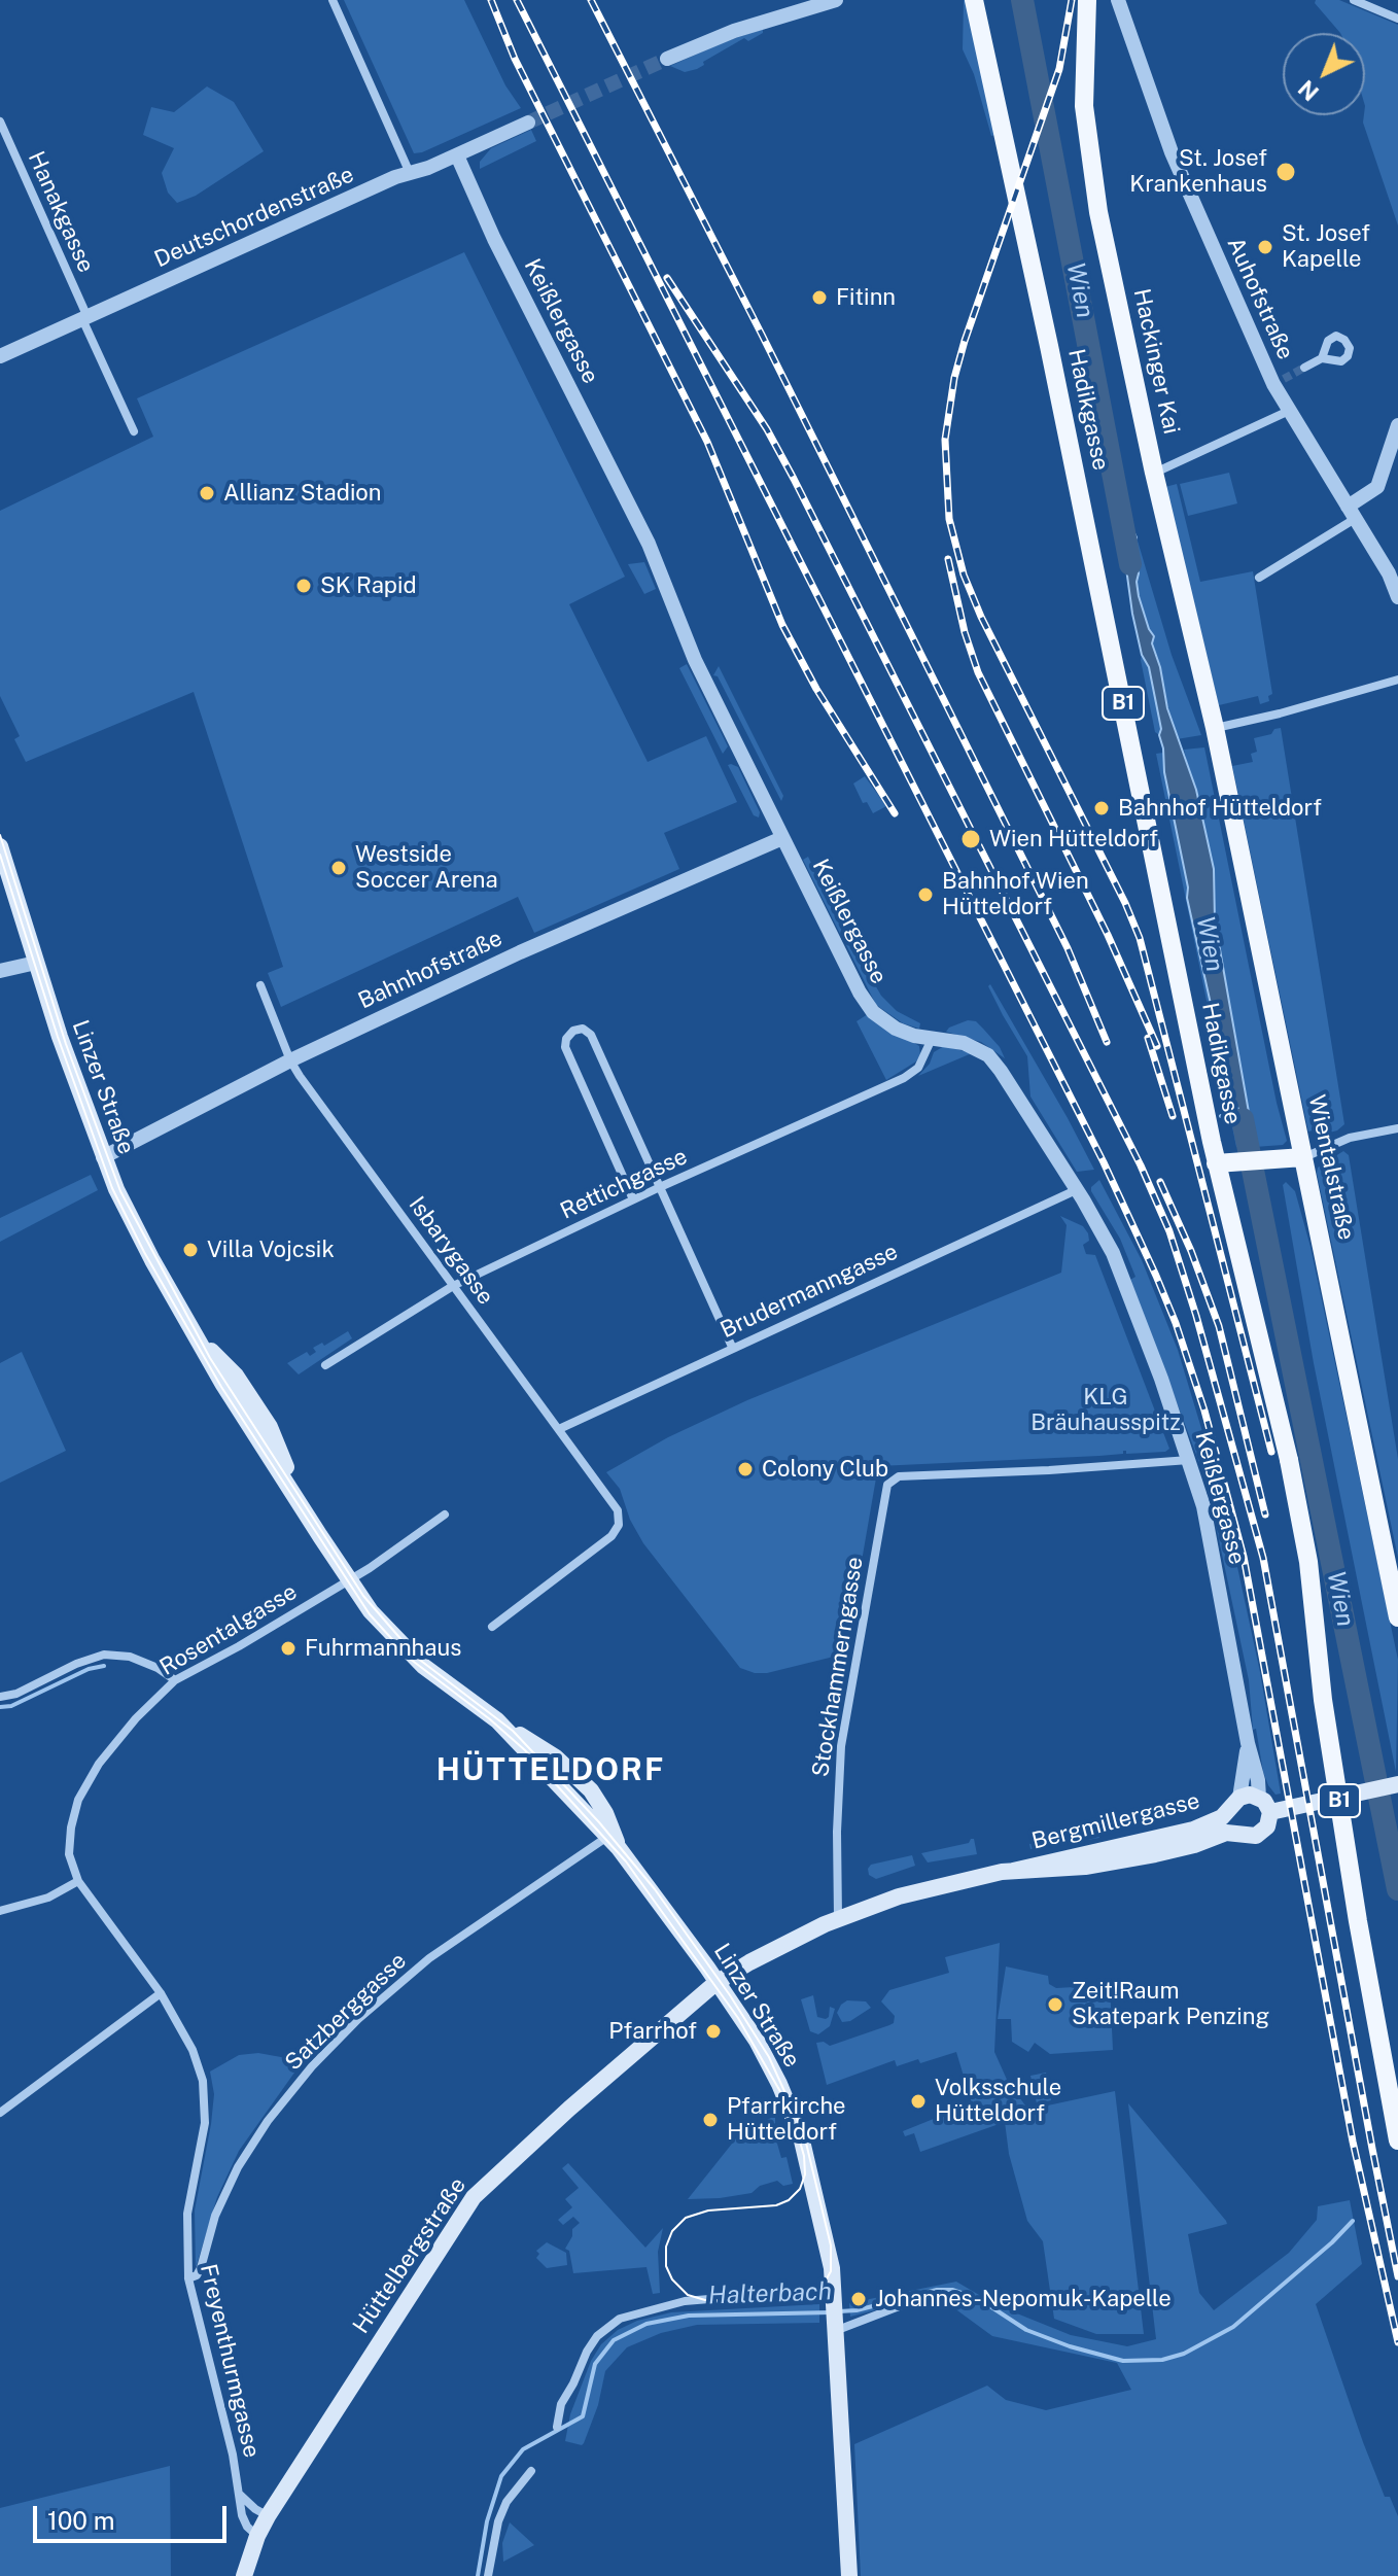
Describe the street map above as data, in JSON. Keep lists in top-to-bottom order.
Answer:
{
  "streets": {
    "main road": [
      "Hackinger Kai",
      "Hadikgasse",
      "B1",
      "Linzer Straße",
      "Wientalstraße",
      "Bergmillergasse",
      "Hüttelbergstraße"
    ],
    "street": [
      "Hanakgasse",
      "Deutschordenstraße",
      "Auhofstraße",
      "Keißlergasse",
      "Bahnhofstraße",
      "Rettichgasse",
      "Isbarygasse",
      "Brudermanngasse",
      "Rosentalgasse",
      "Stockhammerngasse",
      "Satzberggasse",
      "Freyenthurmgasse"
    ]
  },
  "crossings": [
    ["Hanakgasse", "Deutschordenstraße"],
    ["Deutschordenstraße", "Keißlergasse"],
    ["Keißlergasse", "Bahnhofstraße"],
    ["Keißlergasse", "Rettichgasse"],
    ["Keißlergasse", "Brudermanngasse"],
    ["Keißlergasse", "Stockhammerngasse"],
    ["Keißlergasse", "Bergmillergasse"],
    ["Hackinger Kai", "Wientalstraße"],
    ["Bahnhofstraße", "Linzer Straße"],
    ["Bahnhofstraße", "Isbarygasse"],
    ["Linzer Straße", "Rosentalgasse"],
    ["Linzer Straße", "Bergmillergasse"],
    ["Linzer Straße", "Satzberggasse"],
    ["Linzer Straße", "Hüttelbergstraße"],
    ["Rettichgasse", "Isbarygasse"],
    ["Isbarygasse", "Brudermanngasse"],
    ["Rosentalgasse", "Freyenthurmgasse"],
    ["Stockhammerngasse", "Bergmillergasse"],
    ["Bergmillergasse", "Hüttelbergstraße"],
    ["Satzberggasse", "Freyenthurmgasse"],
    ["Hüttelbergstraße", "Freyenthurmgasse"]
  ],
  "districts": ["HÜTTELDORF"],
  "water": ["Wien", "Halterbach"],
  "parks": ["KLG Bräuhausspitz"],
  "places": [
    "St. Josef Krankenhaus",
    "St. Josef Kapelle",
    "Fitinn",
    "Allianz Stadion",
    "SK Rapid",
    "Bahnhof Hütteldorf",
    "Wien Hütteldorf",
    "Westside Soccer Arena",
    "Bahnhof Wien Hütteldorf",
    "Villa Vojcsik",
    "Colony Club",
    "Fuhrmannhaus",
    "Zeit!Raum Skatepark Penzing",
    "Pfarrhof",
    "Volksschule Hütteldorf",
    "Pfarrkirche Hütteldorf",
    "Johannes-Nepomuk-Kapelle"
  ],
  "scale_bar": "100 m",
  "north": "bottom left"
}
